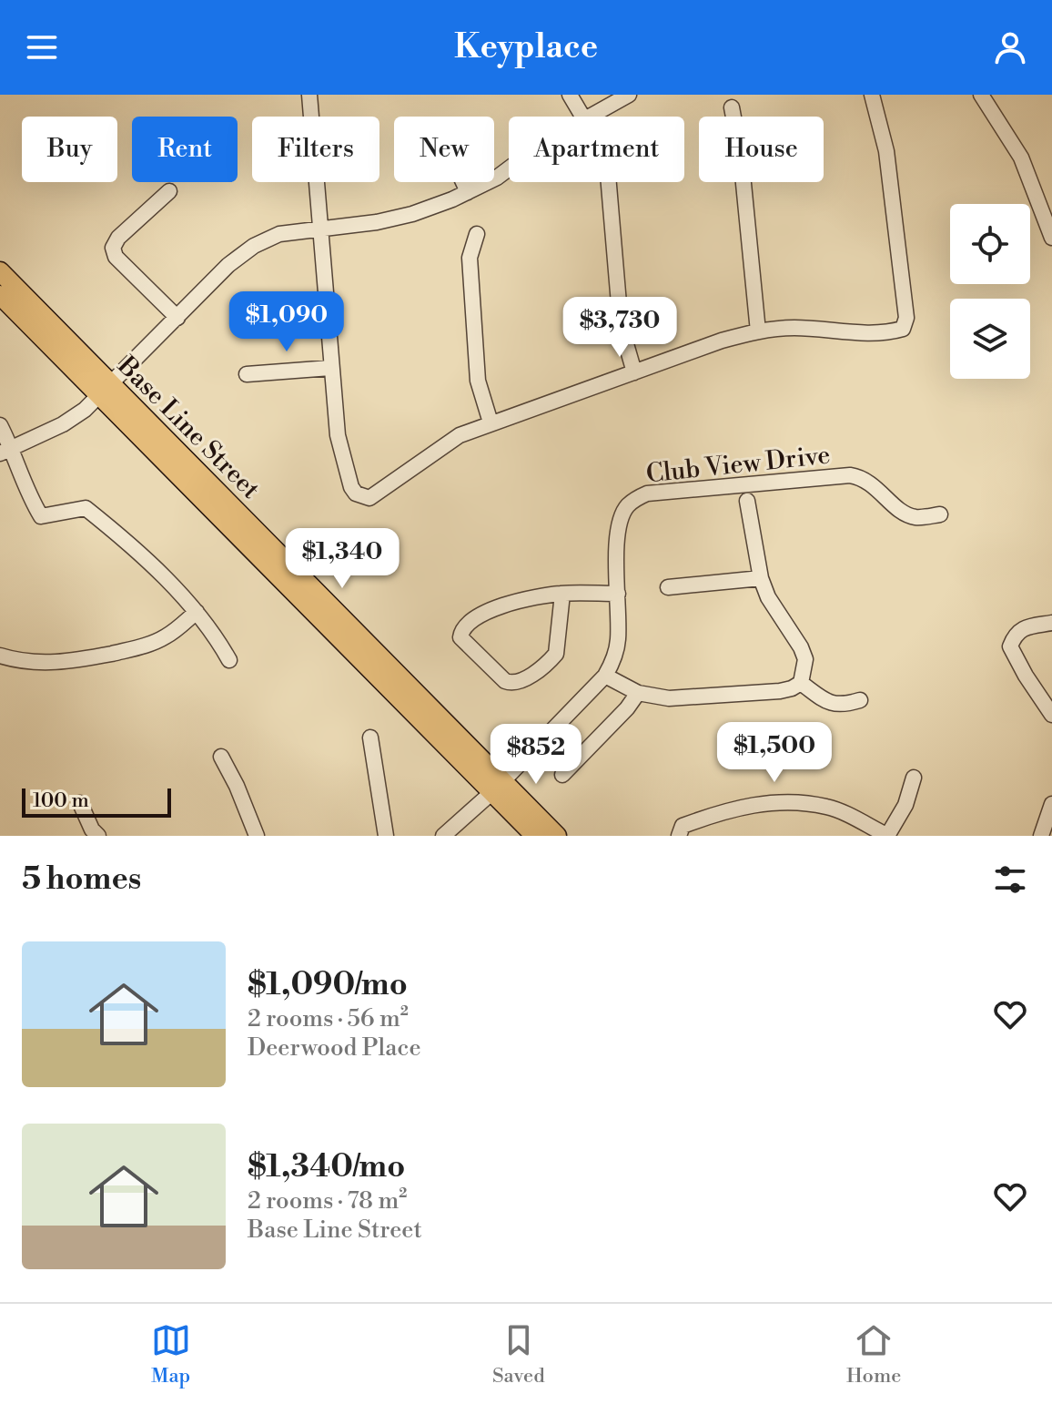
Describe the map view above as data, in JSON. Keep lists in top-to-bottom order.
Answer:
{
  "streets": {
    "main road": ["Base Line Street"],
    "street": ["Club View Drive"]
  },
  "crossings": [
    ["Base Line Street", "Club View Drive"]
  ],
  "scale_bar": "100 m",
  "page": {
    "header": "Keyplace",
    "chip": [
      "Buy",
      "Rent",
      "Filters",
      "New",
      "Apartment",
      "House"
    ],
    "price": [
      "$1,090",
      "$3,730",
      "$1,340",
      "$1,500",
      "$852"
    ],
    "scale": "100 m",
    "heading": "5 homes",
    "list": [
      {
        "name": "$1,090/mo",
        "note": "2 rooms · 56 m² · Deerwood Place"
      },
      {
        "name": "$1,340/mo",
        "note": "2 rooms · 78 m² · Base Line Street"
      }
    ],
    "tabs": ["Map", "Saved", "Home"]
  }
}
